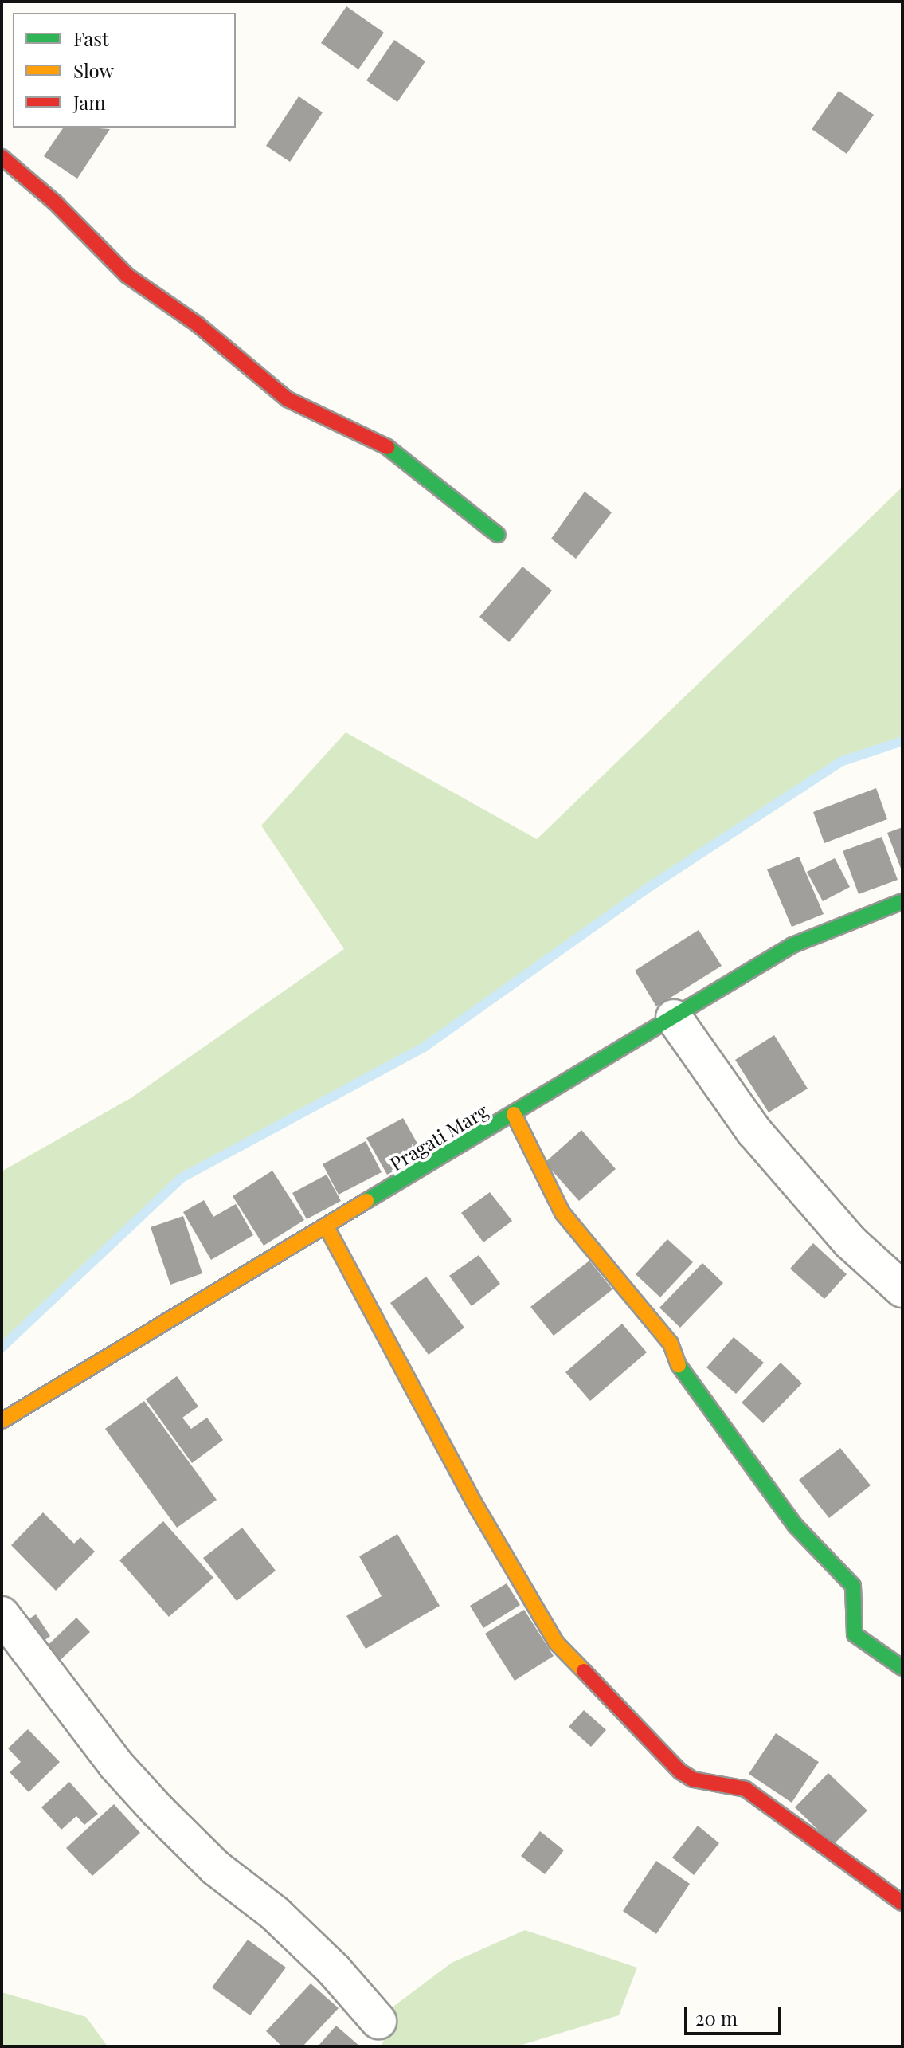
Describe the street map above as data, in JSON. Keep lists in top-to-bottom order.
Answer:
{
  "streets": {
    "street": ["Pragati Marg"]
  },
  "legend": ["Fast", "Slow", "Jam"],
  "scale_bar": "20 m"
}
